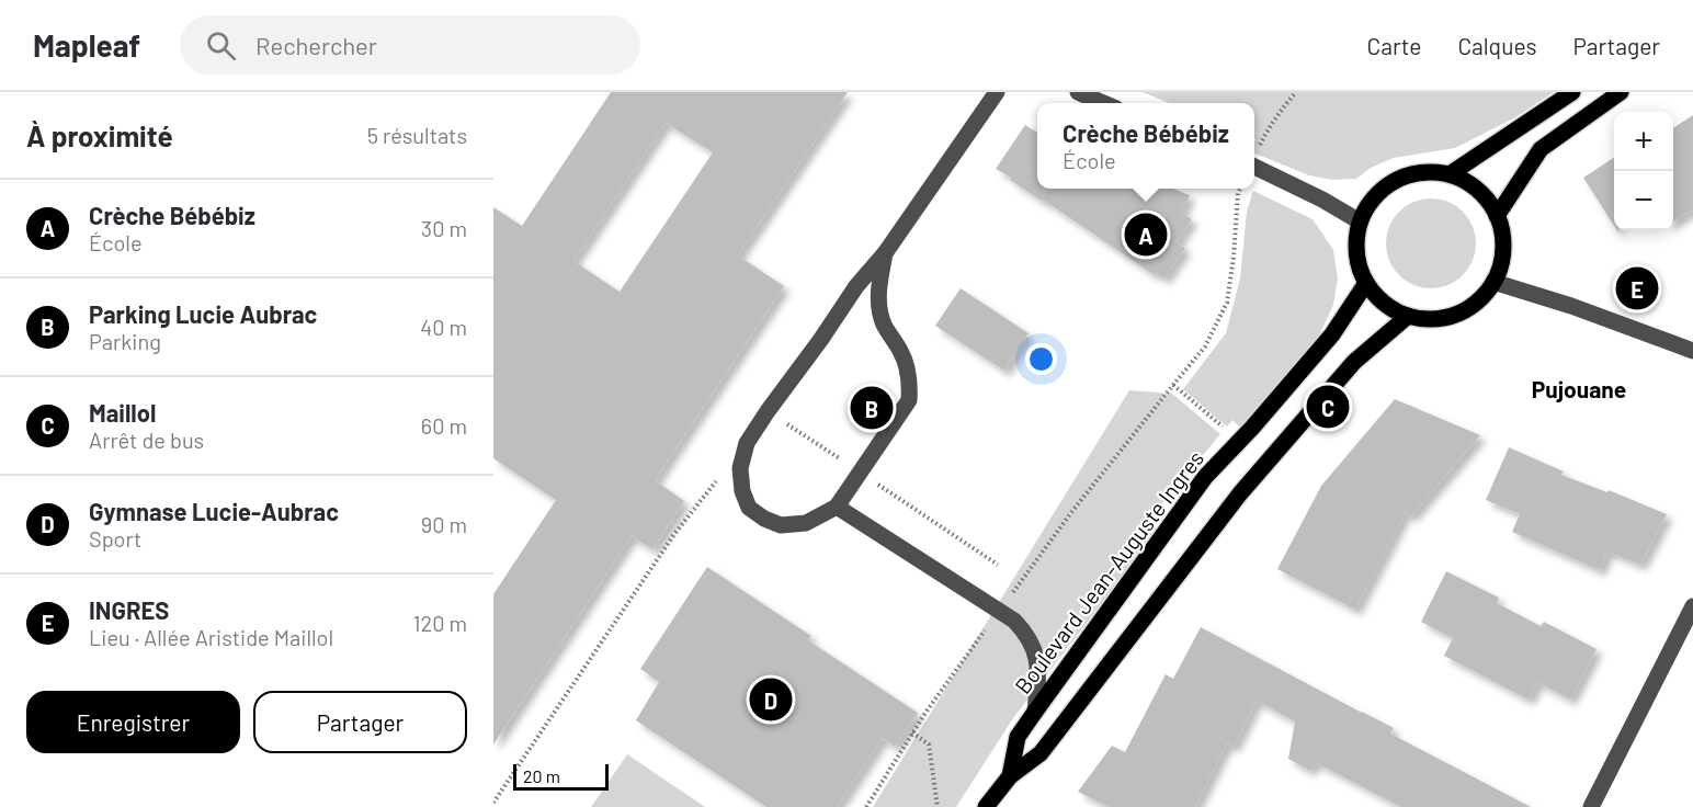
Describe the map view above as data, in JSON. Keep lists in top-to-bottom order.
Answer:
{
  "streets": {
    "main road": ["Boulevard Jean-Auguste Ingres"]
  },
  "districts": ["Pujouane"],
  "scale_bar": "20 m",
  "page": {
    "header": "Mapleaf",
    "search": "Rechercher",
    "nav": ["Carte", "Calques", "Partager"],
    "heading": ["À proximité", "5 résultats"],
    "popup": ["Crèche Bébébiz", "École"],
    "map_buttons": ["+", "−"],
    "list": [
      {
        "mark": "A",
        "name": "Crèche Bébébiz",
        "note": "École",
        "value": "30 m"
      },
      {
        "mark": "B",
        "name": "Parking Lucie Aubrac",
        "note": "Parking",
        "value": "40 m"
      },
      {
        "mark": "C",
        "name": "Maillol",
        "note": "Arrêt de bus",
        "value": "60 m"
      },
      {
        "mark": "D",
        "name": "Gymnase Lucie-Aubrac",
        "note": "Sport",
        "value": "90 m"
      },
      {
        "mark": "E",
        "name": "INGRES",
        "note": "Lieu · Allée Aristide Maillol",
        "value": "120 m"
      }
    ],
    "pins": [
      "A",
      "E",
      "C",
      "B",
      "D"
    ],
    "buttons": ["Enregistrer", "Partager"],
    "scale": "20 m"
  }
}
